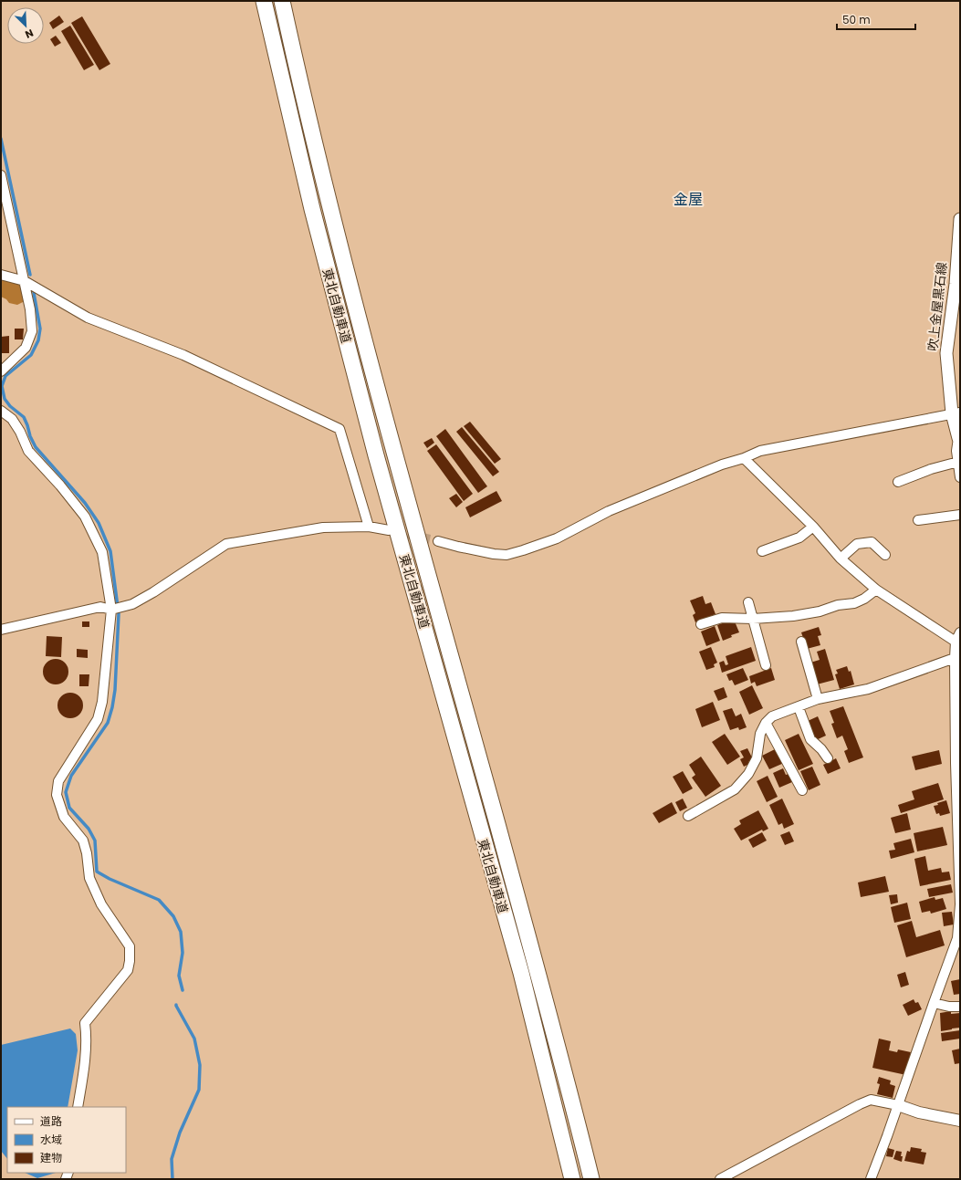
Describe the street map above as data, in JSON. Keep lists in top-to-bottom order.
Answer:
{
  "streets": {
    "highway": ["東北自動車道"],
    "main road": ["吹上金屋黒石線"]
  },
  "districts": ["金屋"],
  "legend": ["道路", "水域", "建物"],
  "scale_bar": "50 m",
  "north": "bottom right"
}
